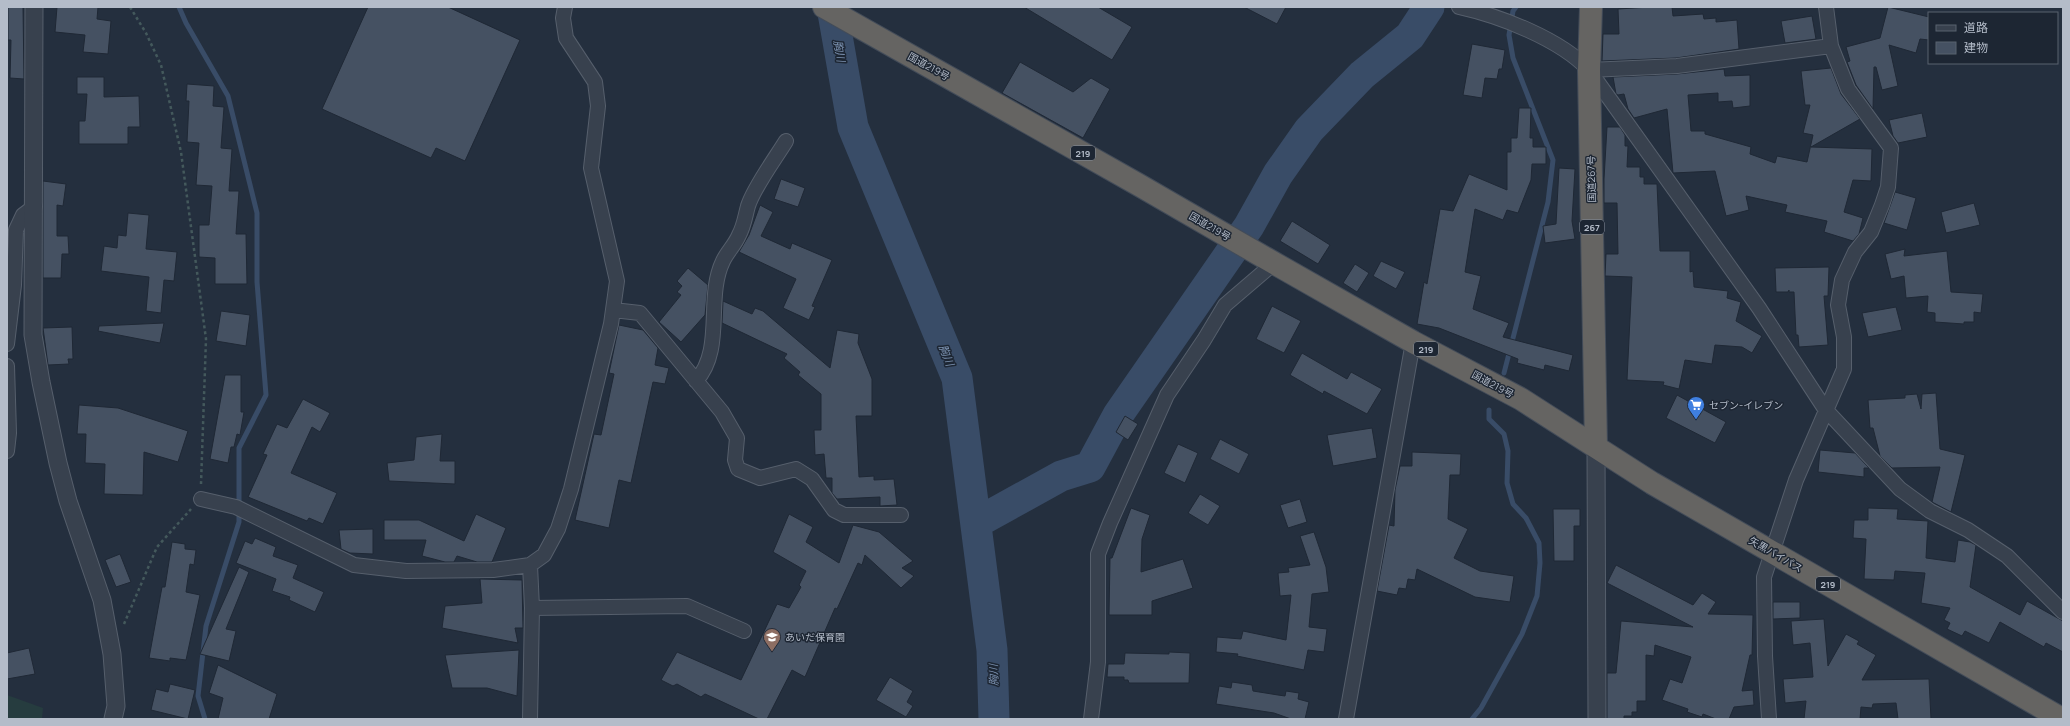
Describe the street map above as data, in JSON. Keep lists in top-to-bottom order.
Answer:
{
  "streets": {
    "highway": [
      "国道219号",
      "219",
      "国道267号",
      "267",
      "矢黒バイパス"
    ]
  },
  "crossings": [
    ["国道219号", "国道267号"],
    ["国道219号", "矢黒バイパス"],
    ["国道267号", "矢黒バイパス"]
  ],
  "water": ["胸川"],
  "places": {
    "supermarket": ["セブン-イレブン"],
    "school or university": ["あいだ保育園"]
  },
  "legend": ["道路", "建物"]
}
